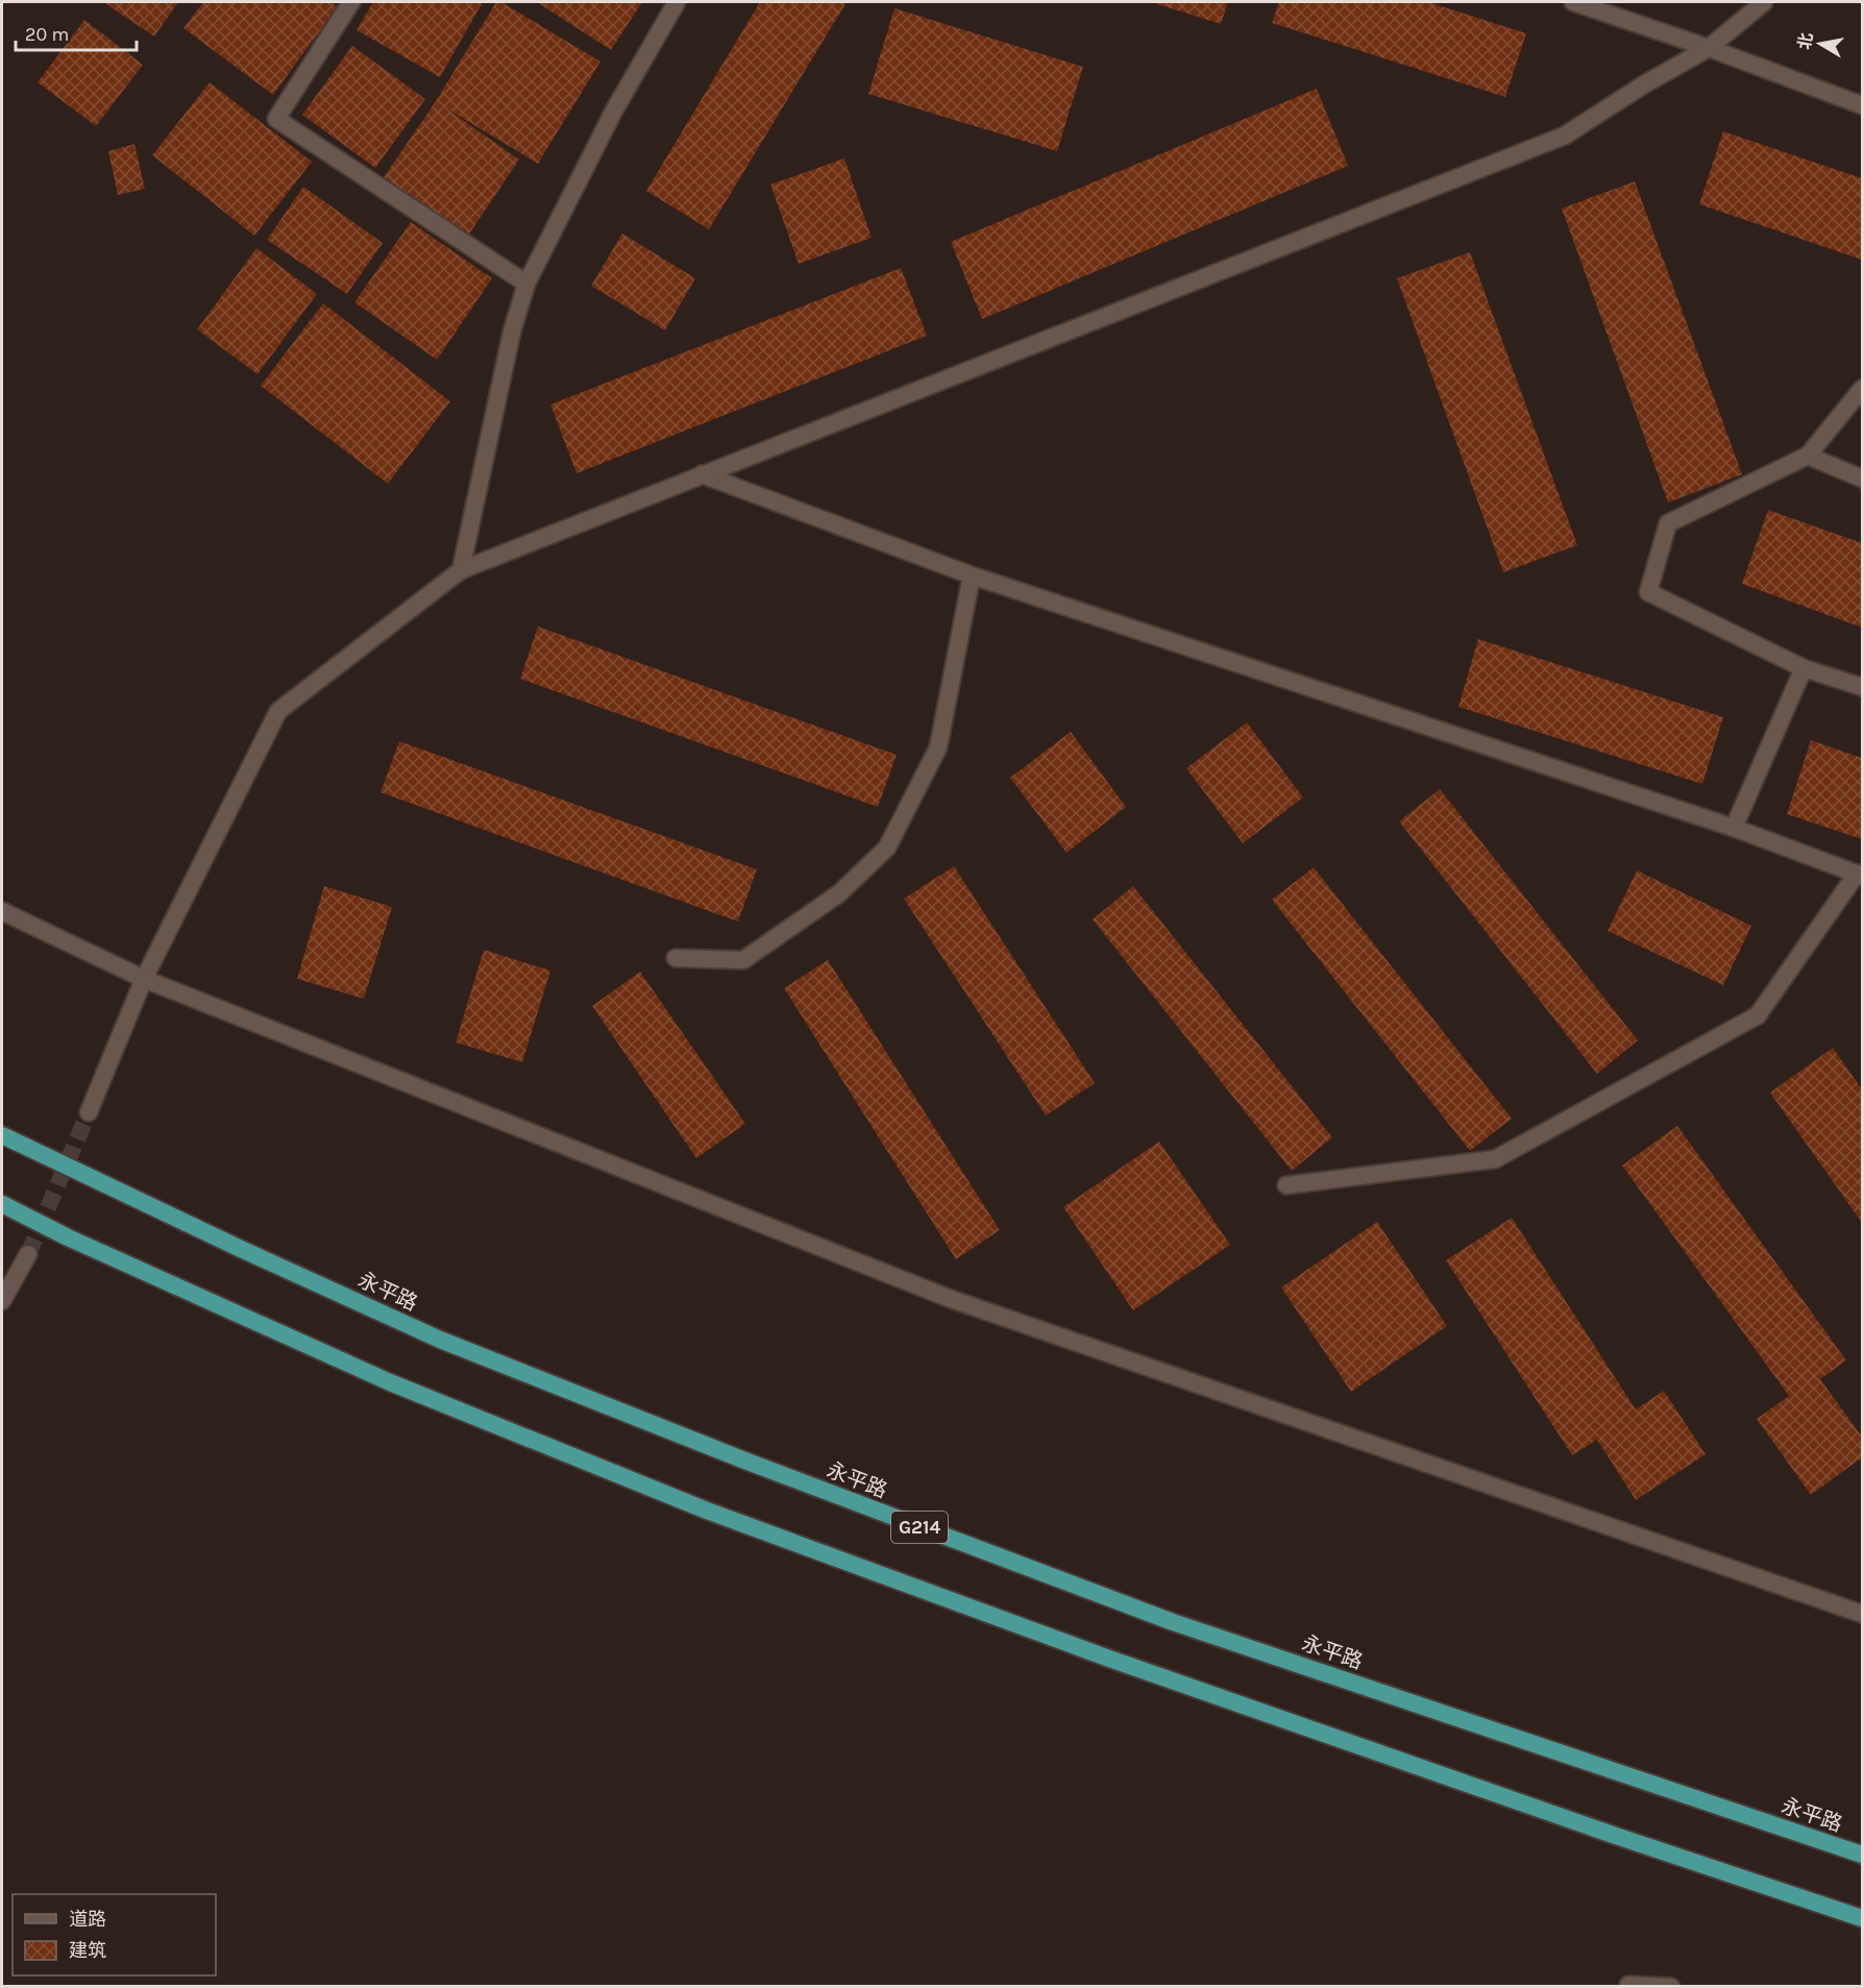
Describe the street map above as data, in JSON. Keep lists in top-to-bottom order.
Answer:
{
  "streets": {
    "highway": ["永平路", "G214"]
  },
  "legend": ["道路", "建筑"],
  "scale_bar": "20 m",
  "north": "left"
}
